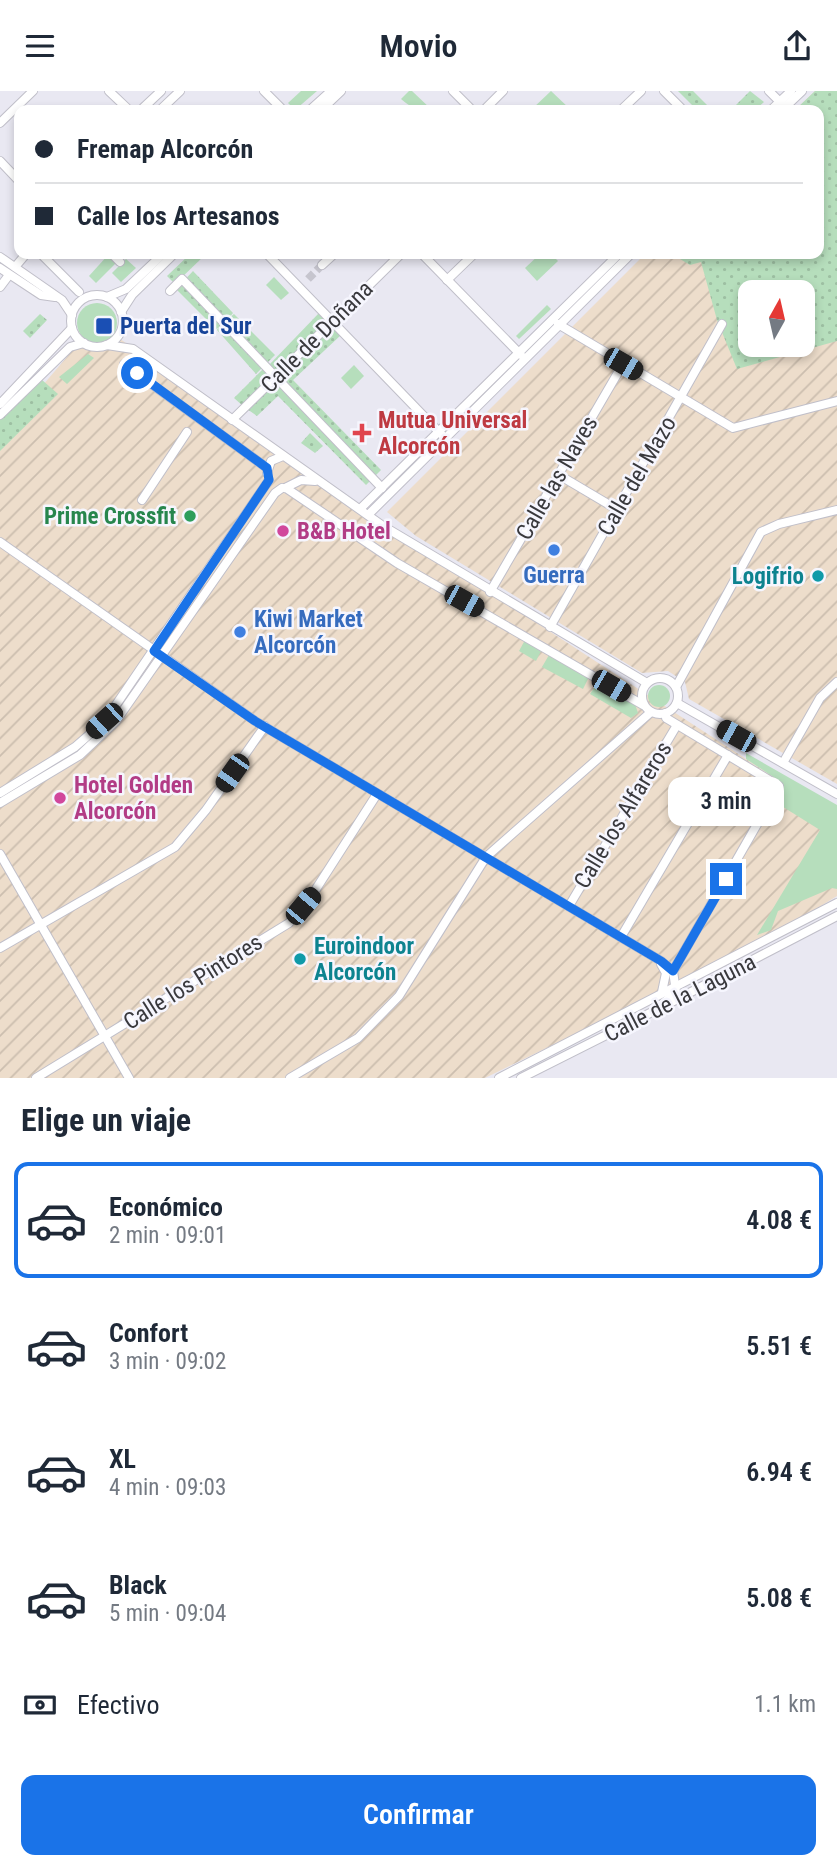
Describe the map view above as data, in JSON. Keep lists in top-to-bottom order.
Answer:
{
  "streets": {
    "street": [
      "Calle de Doñana",
      "Calle del Mazo",
      "Calle las Naves",
      "Calle los Alfareros",
      "Calle los Pintores",
      "Calle de la Laguna"
    ]
  },
  "places": {
    "transit": ["Puerta del Sur"],
    "health": ["Mutua Universal Alcorcón"],
    "other": [
      "Prime Crossfit",
      "B&B Hotel",
      "Guerra",
      "Logifrio",
      "Kiwi Market Alcorcón",
      "Hotel Golden Alcorcón",
      "Euroindoor Alcorcón"
    ]
  },
  "north": "top",
  "page": {
    "header": "Movio",
    "banner": ["Fremap Alcorcón", "Calle los Artesanos"],
    "bubble": "3 min",
    "heading": "Elige un viaje",
    "list": [
      {
        "name": "Económico",
        "note": "2 min · 09:01",
        "value": "4.08 €"
      },
      {
        "name": "Confort",
        "note": "3 min · 09:02",
        "value": "5.51 €"
      },
      {
        "name": "XL",
        "note": "4 min · 09:03",
        "value": "6.94 €"
      },
      {
        "name": "Black",
        "note": "5 min · 09:04",
        "value": "5.08 €"
      }
    ],
    "pay": ["Efectivo", "1.1 km"],
    "buttons": "Confirmar"
  }
}
